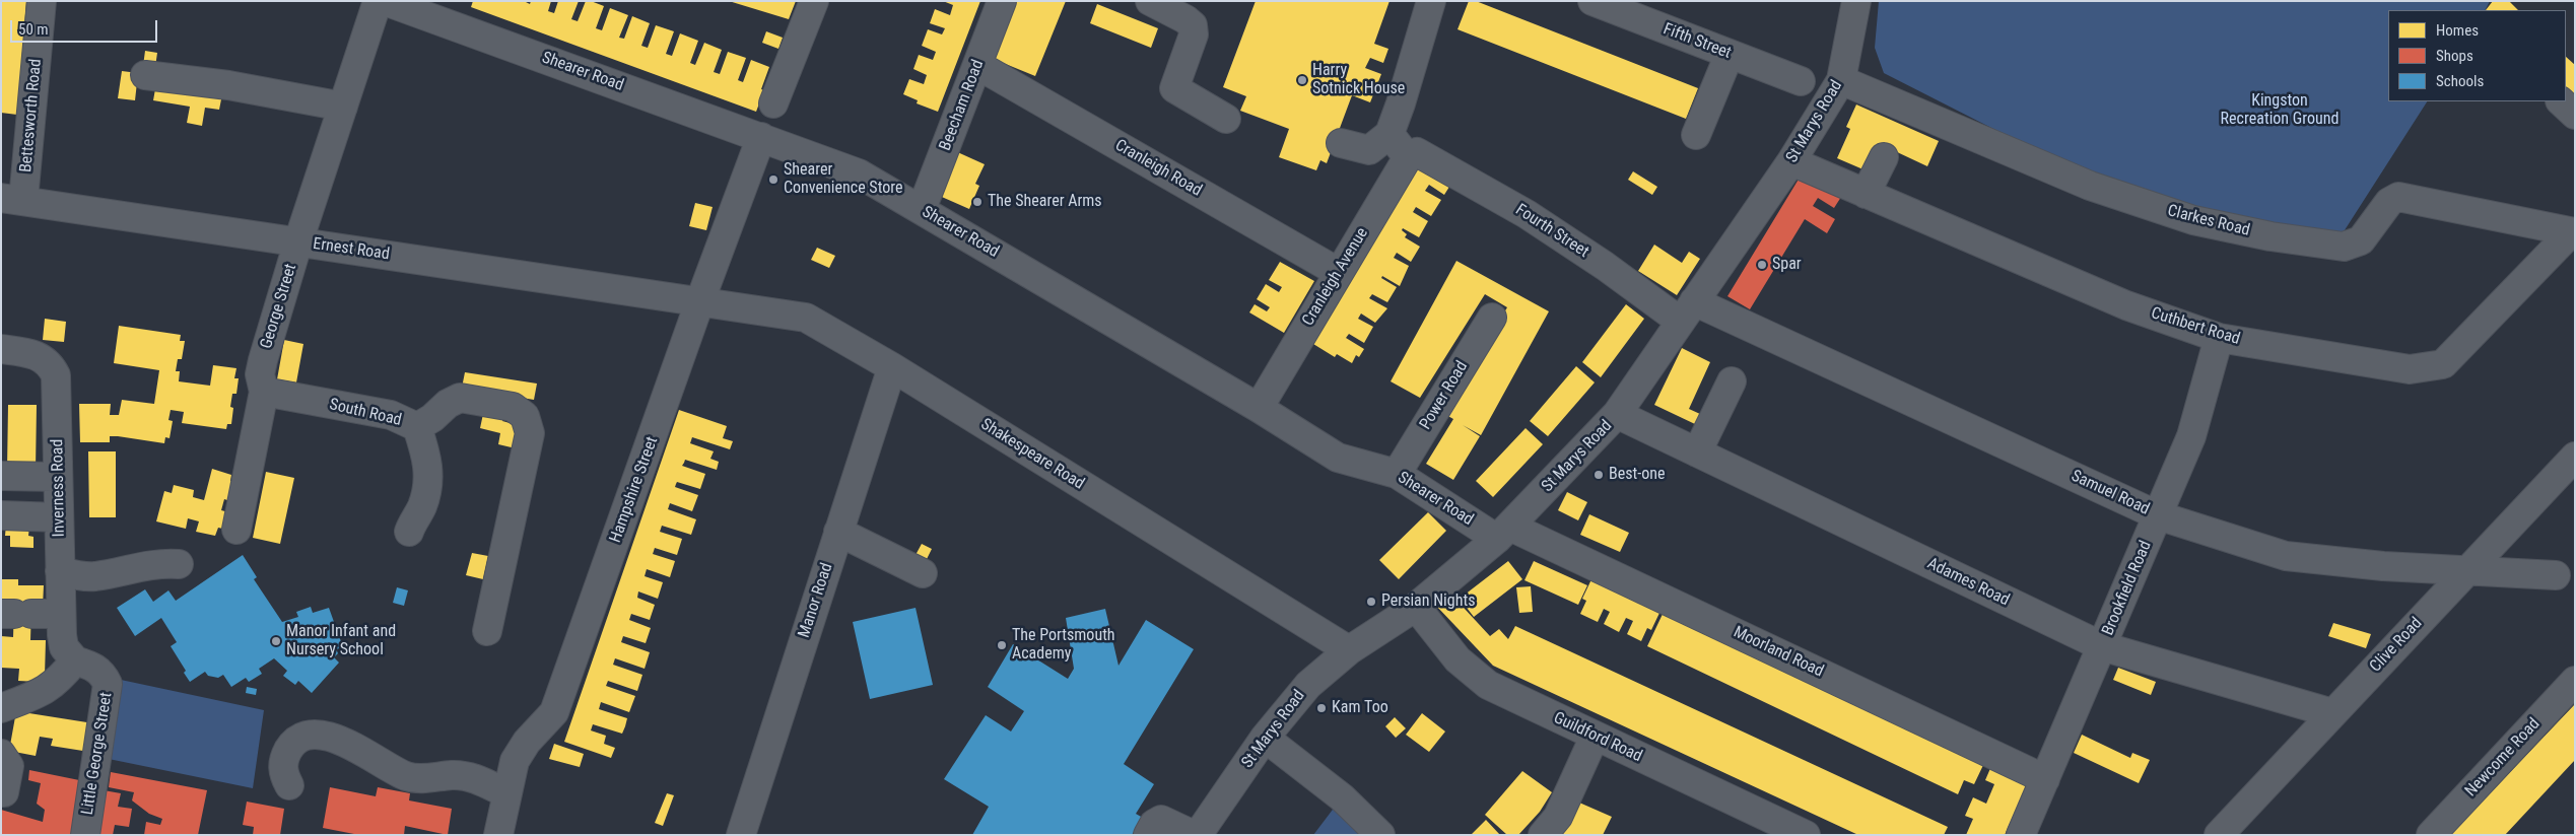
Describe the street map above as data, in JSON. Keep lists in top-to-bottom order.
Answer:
{
  "streets": {
    "street": [
      "Fifth Street",
      "Shearer Road",
      "Beecham Road",
      "Bettesworth Road",
      "St Marys Road",
      "Cranleigh Road",
      "Clarkes Road",
      "Fourth Street",
      "Ernest Road",
      "Cranleigh Avenue",
      "George Street",
      "Cuthbert Road",
      "Power Road",
      "South Road",
      "Shakespeare Road",
      "Inverness Road",
      "Hampshire Street",
      "Samuel Road",
      "Adames Road",
      "Brookfield Road",
      "Manor Road",
      "Clive Road",
      "Moorland Road",
      "Guildford Road",
      "Little George Street",
      "Newcome Road"
    ]
  },
  "crossings": [
    ["Shearer Road", "Beecham Road"],
    ["Shearer Road", "St Marys Road"],
    ["Shearer Road", "Cranleigh Avenue"],
    ["Shearer Road", "Power Road"],
    ["Shearer Road", "Hampshire Street"],
    ["Shearer Road", "Moorland Road"],
    ["Beecham Road", "Cranleigh Road"],
    ["Bettesworth Road", "Ernest Road"],
    ["St Marys Road", "Clarkes Road"],
    ["St Marys Road", "Fourth Street"],
    ["St Marys Road", "Cuthbert Road"],
    ["St Marys Road", "Shakespeare Road"],
    ["St Marys Road", "Samuel Road"],
    ["St Marys Road", "Adames Road"],
    ["St Marys Road", "Moorland Road"],
    ["St Marys Road", "Guildford Road"],
    ["Cranleigh Road", "Cranleigh Avenue"],
    ["Clarkes Road", "Cuthbert Road"],
    ["Fourth Street", "Cranleigh Avenue"],
    ["Fourth Street", "Samuel Road"],
    ["Ernest Road", "George Street"],
    ["Ernest Road", "Shakespeare Road"],
    ["Ernest Road", "Hampshire Street"],
    ["George Street", "South Road"],
    ["Cuthbert Road", "Brookfield Road"],
    ["Shakespeare Road", "Hampshire Street"],
    ["Shakespeare Road", "Manor Road"],
    ["Inverness Road", "Little George Street"],
    ["Samuel Road", "Brookfield Road"],
    ["Samuel Road", "Clive Road"],
    ["Adames Road", "Brookfield Road"],
    ["Adames Road", "Clive Road"],
    ["Brookfield Road", "Moorland Road"]
  ],
  "parks": ["Kingston Recreation Ground"],
  "places": [
    "Harry Sotnick House",
    "Shearer Convenience Store",
    "The Shearer Arms",
    "Spar",
    "Best-one",
    "Persian Nights",
    "Manor Infant and Nursery School",
    "The Portsmouth Academy",
    "Kam Too"
  ],
  "legend": ["Homes", "Shops", "Schools"],
  "scale_bar": "50 m"
}
